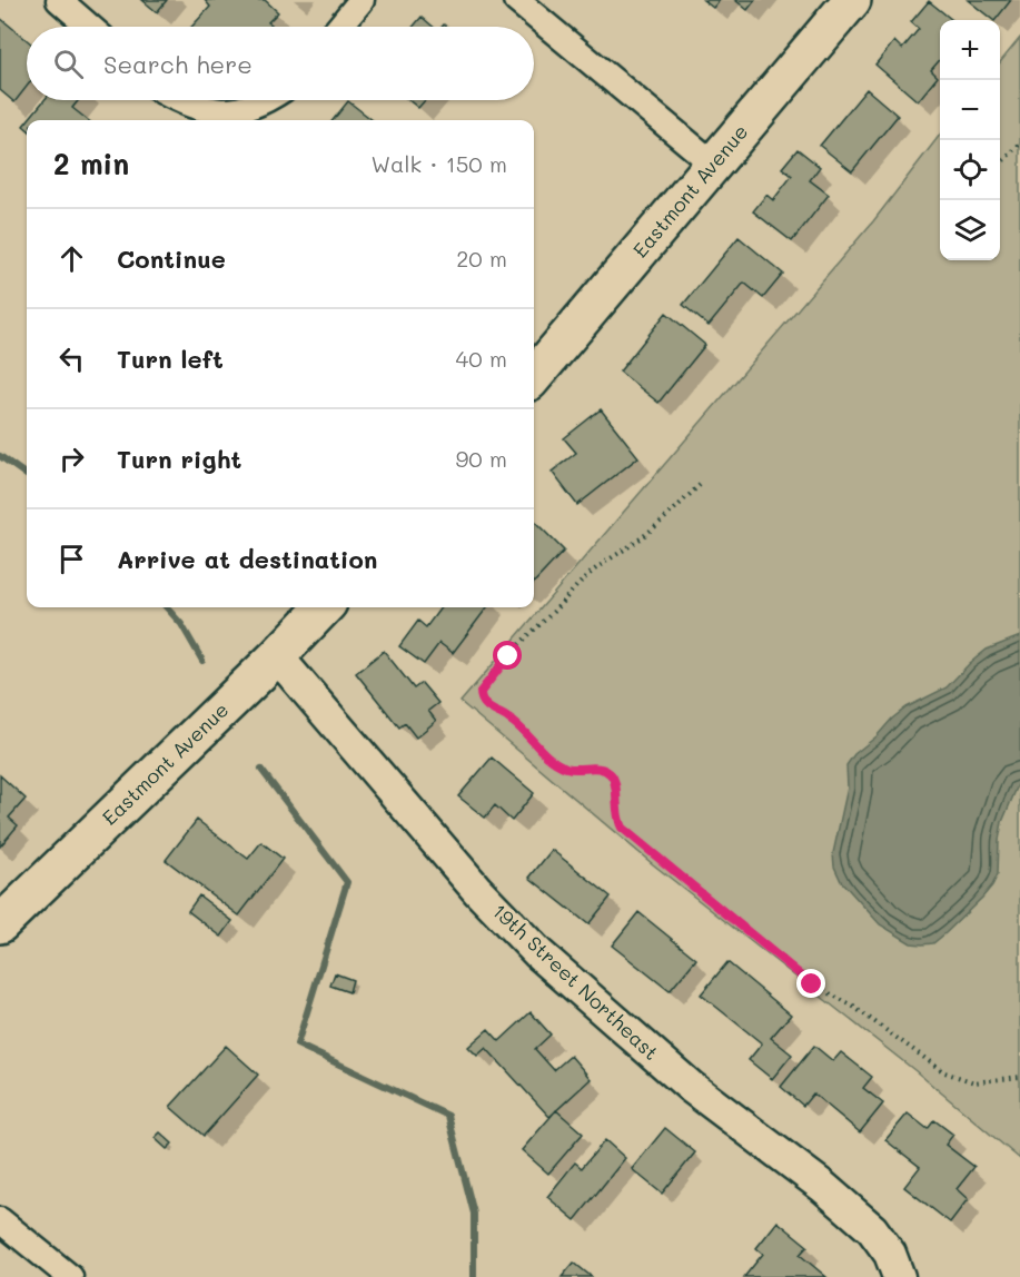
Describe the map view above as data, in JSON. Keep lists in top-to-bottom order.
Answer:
{
  "streets": {
    "main road": ["Eastmont Avenue"],
    "street": ["19th Street Northeast"]
  },
  "crossings": [
    ["Eastmont Avenue", "19th Street Northeast"]
  ],
  "page": {
    "map_buttons": ["+", "−"],
    "search": "Search here",
    "heading": ["2 min", "Walk · 150 m"],
    "list": [
      ["Continue", "20 m"],
      ["Turn left", "40 m"],
      ["Turn right", "90 m"],
      "Arrive at destination"
    ]
  }
}
